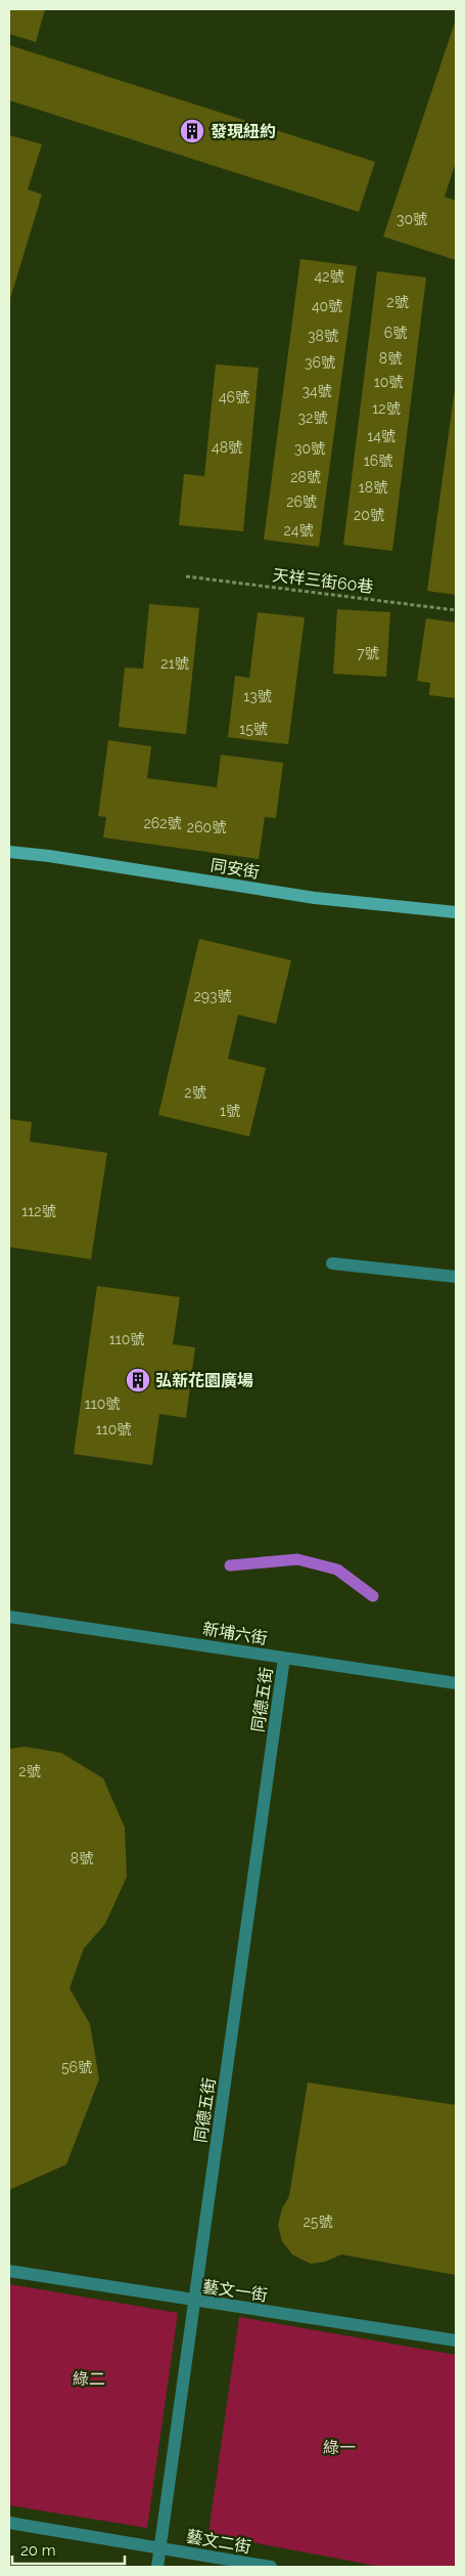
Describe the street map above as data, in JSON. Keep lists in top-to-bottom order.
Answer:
{
  "streets": {
    "street": [
      "同安街",
      "新埔六街",
      "同德五街",
      "藝文一街",
      "藝文二街"
    ],
    "path": ["天祥三街60巷"]
  },
  "crossings": [
    ["新埔六街", "同德五街"],
    ["同德五街", "藝文一街"],
    ["同德五街", "藝文二街"]
  ],
  "parks": ["綠二", "綠一"],
  "places": {
    "building": ["發現紐約", "弘新花園廣場"]
  },
  "house_numbers": [
    "30號",
    "42號",
    "2號",
    "40號",
    "6號",
    "38號",
    "8號",
    "36號",
    "10號",
    "34號",
    "46號",
    "12號",
    "32號",
    "14號",
    "48號",
    "30號",
    "16號",
    "28號",
    "18號",
    "26號",
    "20號",
    "24號",
    "7號",
    "21號",
    "13號",
    "15號",
    "262號",
    "260號",
    "293號",
    "2號",
    "1號",
    "112號",
    "110號",
    "110號",
    "110號",
    "2號",
    "8號",
    "56號",
    "25號"
  ],
  "scale_bar": "20 m"
}
